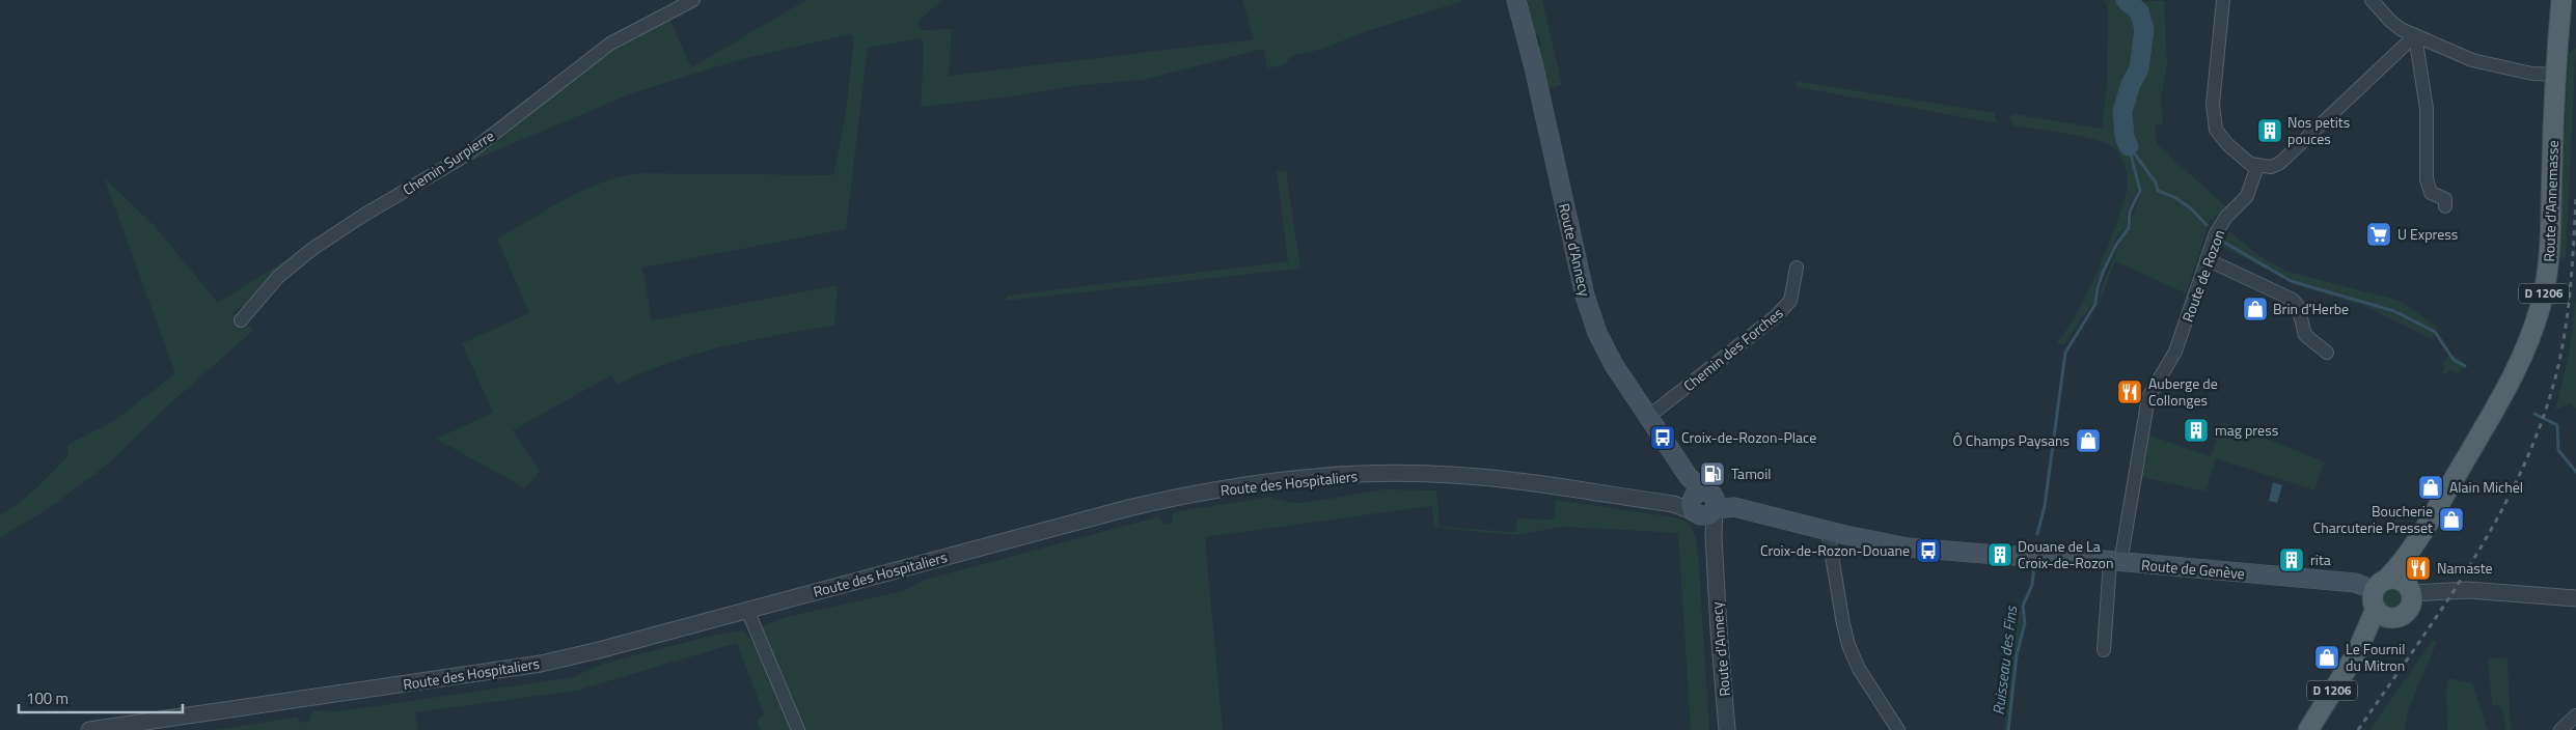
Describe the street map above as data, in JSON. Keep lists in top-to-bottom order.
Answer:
{
  "streets": {
    "main road": [
      "Route d'Annemasse",
      "Route d'Annecy",
      "D 1206",
      "Route de Genève"
    ],
    "street": [
      "Chemin Surpierre",
      "Route de Rozon",
      "Chemin des Forches",
      "Route des Hospitaliers"
    ]
  },
  "crossings": [
    ["Route d'Annemasse", "D 1206"],
    ["Route d'Annemasse", "Route de Genève"],
    ["Route d'Annecy", "Chemin des Forches"],
    ["Route d'Annecy", "Route des Hospitaliers"],
    ["Route d'Annecy", "Route de Genève"],
    ["Route de Rozon", "Route de Genève"],
    ["D 1206", "Route de Genève"],
    ["Route des Hospitaliers", "Route de Genève"]
  ],
  "water": ["Ruisseau des Fins"],
  "places": {
    "building": [
      "Nos petits pouces",
      "mag press",
      "Douane de La Croix-de-Rozon",
      "rita"
    ],
    "supermarket": ["U Express"],
    "shop": [
      "Brin d'Herbe",
      "Ô Champs Paysans",
      "Alain Michel",
      "Boucherie Charcuterie Presset",
      "Le Fournil du Mitron"
    ],
    "restaurant": ["Auberge de Collonges", "Namaste"],
    "bus stop": ["Croix-de-Rozon-Place", "Croix-de-Rozon-Douane"],
    "fuel station": ["Tamoil"]
  },
  "scale_bar": "100 m"
}
